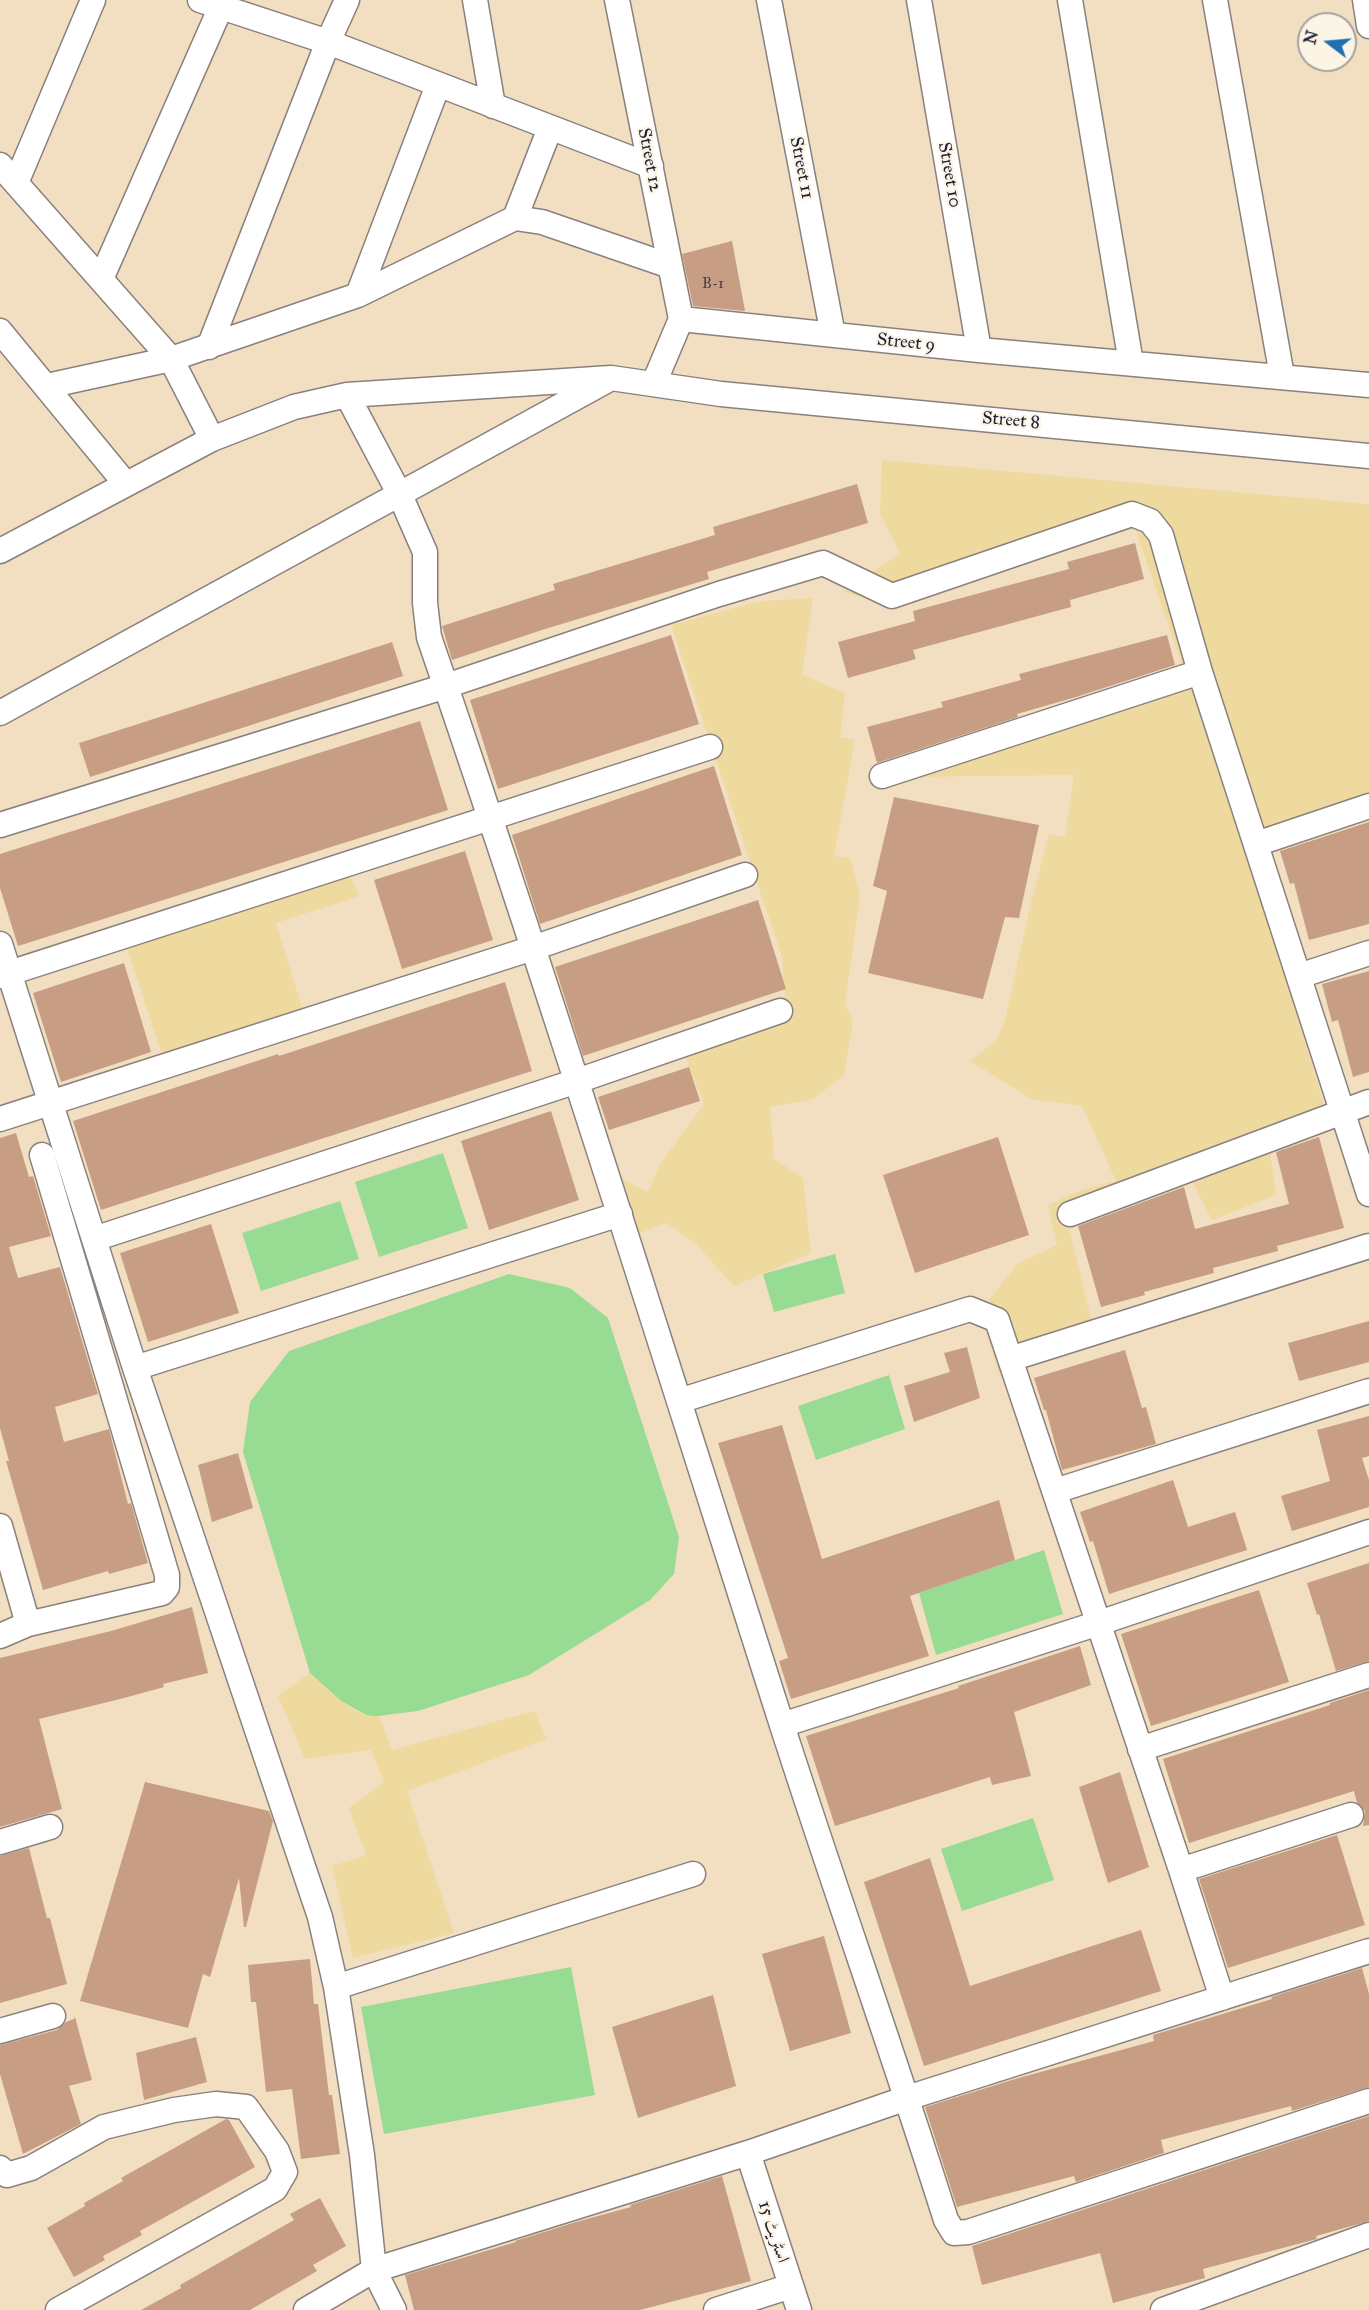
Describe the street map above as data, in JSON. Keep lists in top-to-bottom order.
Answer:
{
  "streets": {
    "street": [
      "Street 12",
      "Street 11",
      "Street 10",
      "Street 9",
      "Street 8",
      "اسٹریٹ 15"
    ]
  },
  "crossings": [
    ["Street 12", "Street 9"],
    ["Street 11", "Street 9"],
    ["Street 10", "Street 9"]
  ],
  "house_numbers": ["B-1"],
  "north": "left"
}
